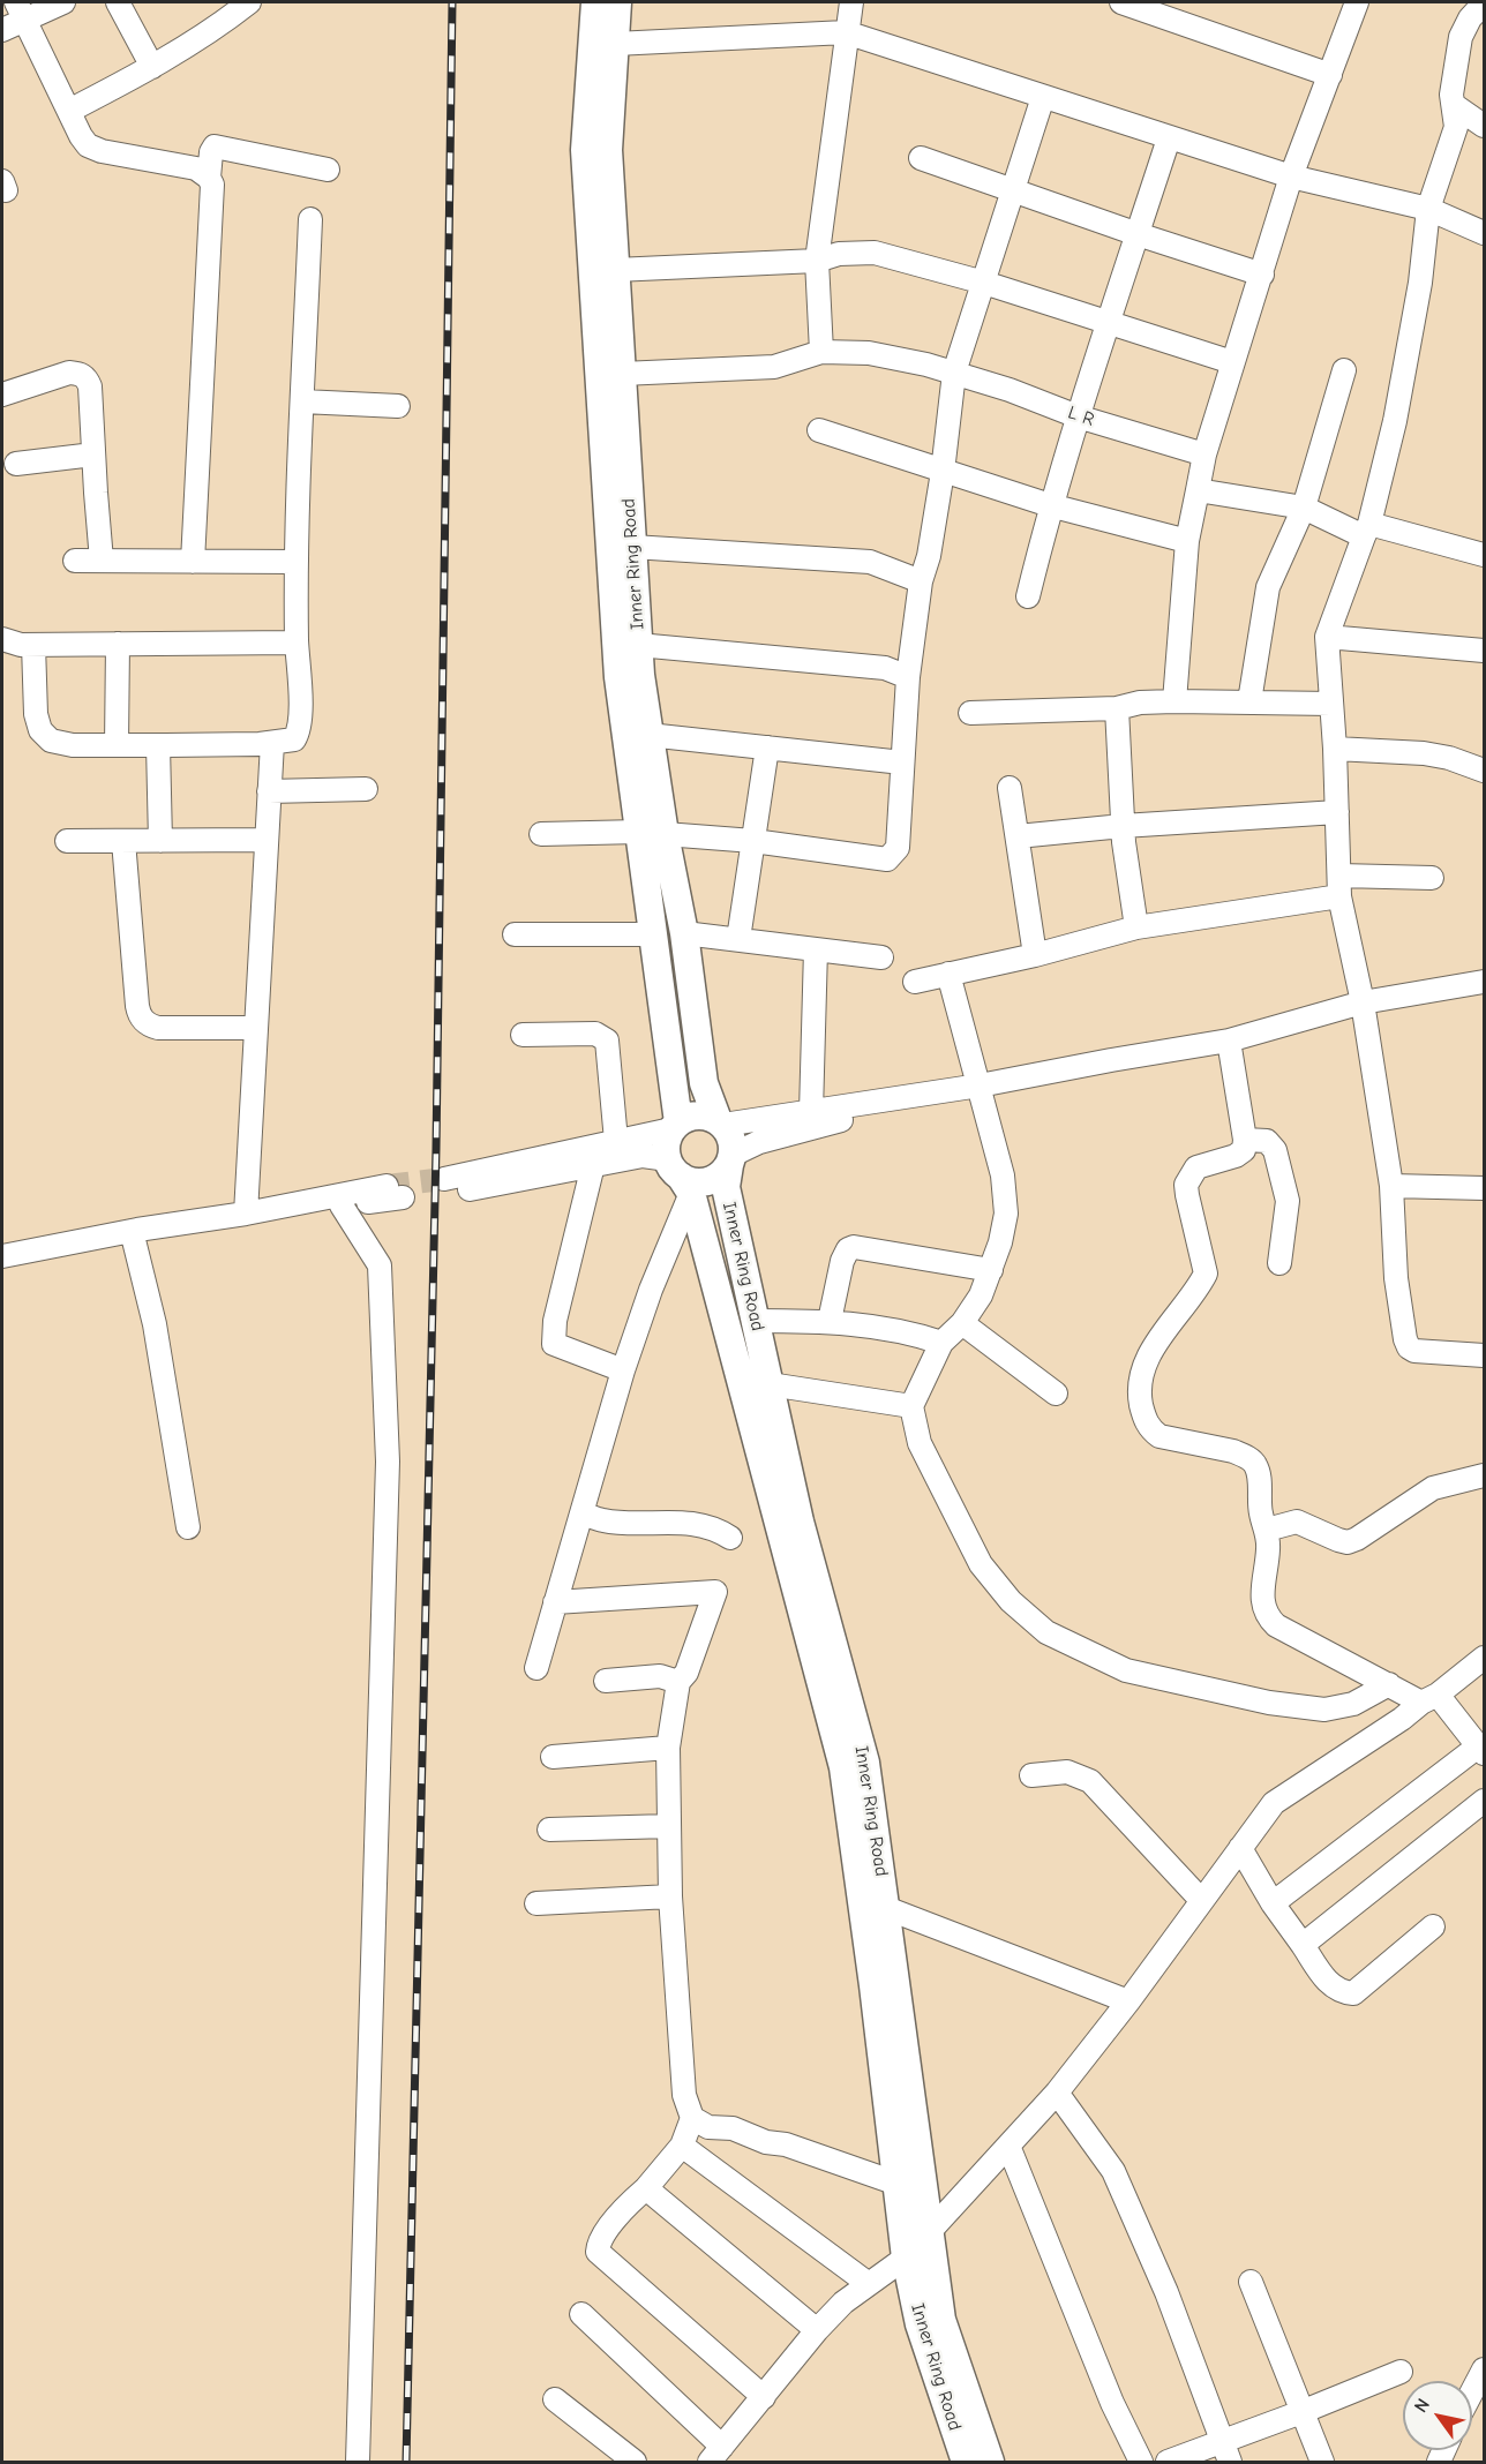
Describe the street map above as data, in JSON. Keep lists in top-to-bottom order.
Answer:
{
  "streets": {
    "main road": ["Inner Ring Road"],
    "street": ["L R"]
  },
  "crossings": [
    ["L R", "Inner Ring Road"]
  ],
  "north": "top left"
}
